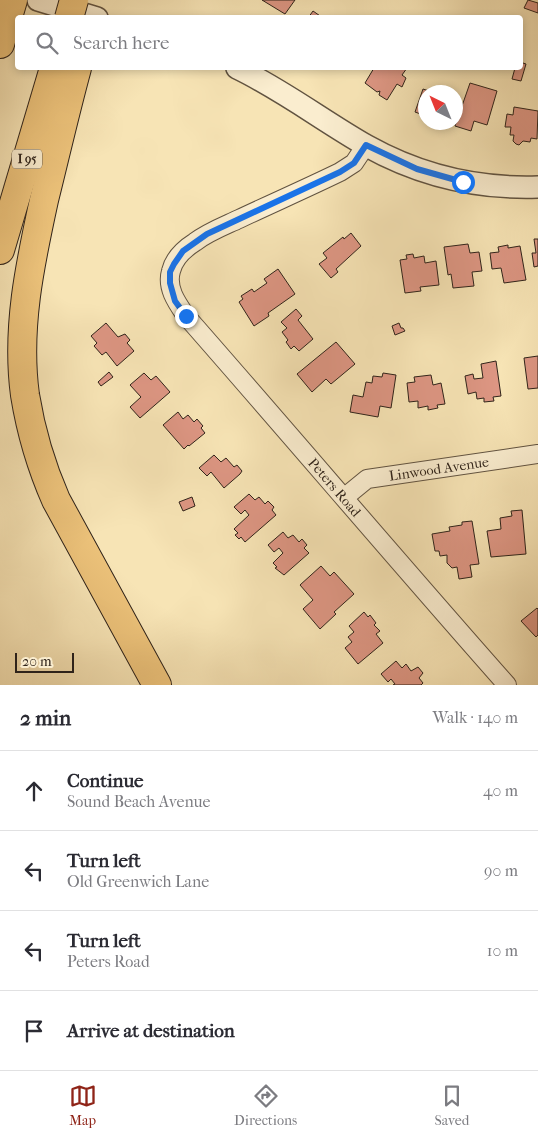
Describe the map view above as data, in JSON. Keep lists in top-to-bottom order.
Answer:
{
  "streets": {
    "highway": ["I 95"],
    "street": ["Linwood Avenue", "Peters Road"]
  },
  "crossings": [
    ["Linwood Avenue", "Peters Road"]
  ],
  "scale_bar": "20 m",
  "north": "top left",
  "page": {
    "search": "Search here",
    "scale": "20 m",
    "heading": ["2 min", "Walk · 140 m"],
    "list": [
      ["Continue", "Sound Beach Avenue", "40 m"],
      ["Turn left", "Old Greenwich Lane", "90 m"],
      ["Turn left", "Peters Road", "10 m"],
      "Arrive at destination"
    ],
    "nav": ["Map", "Directions", "Saved"]
  }
}
